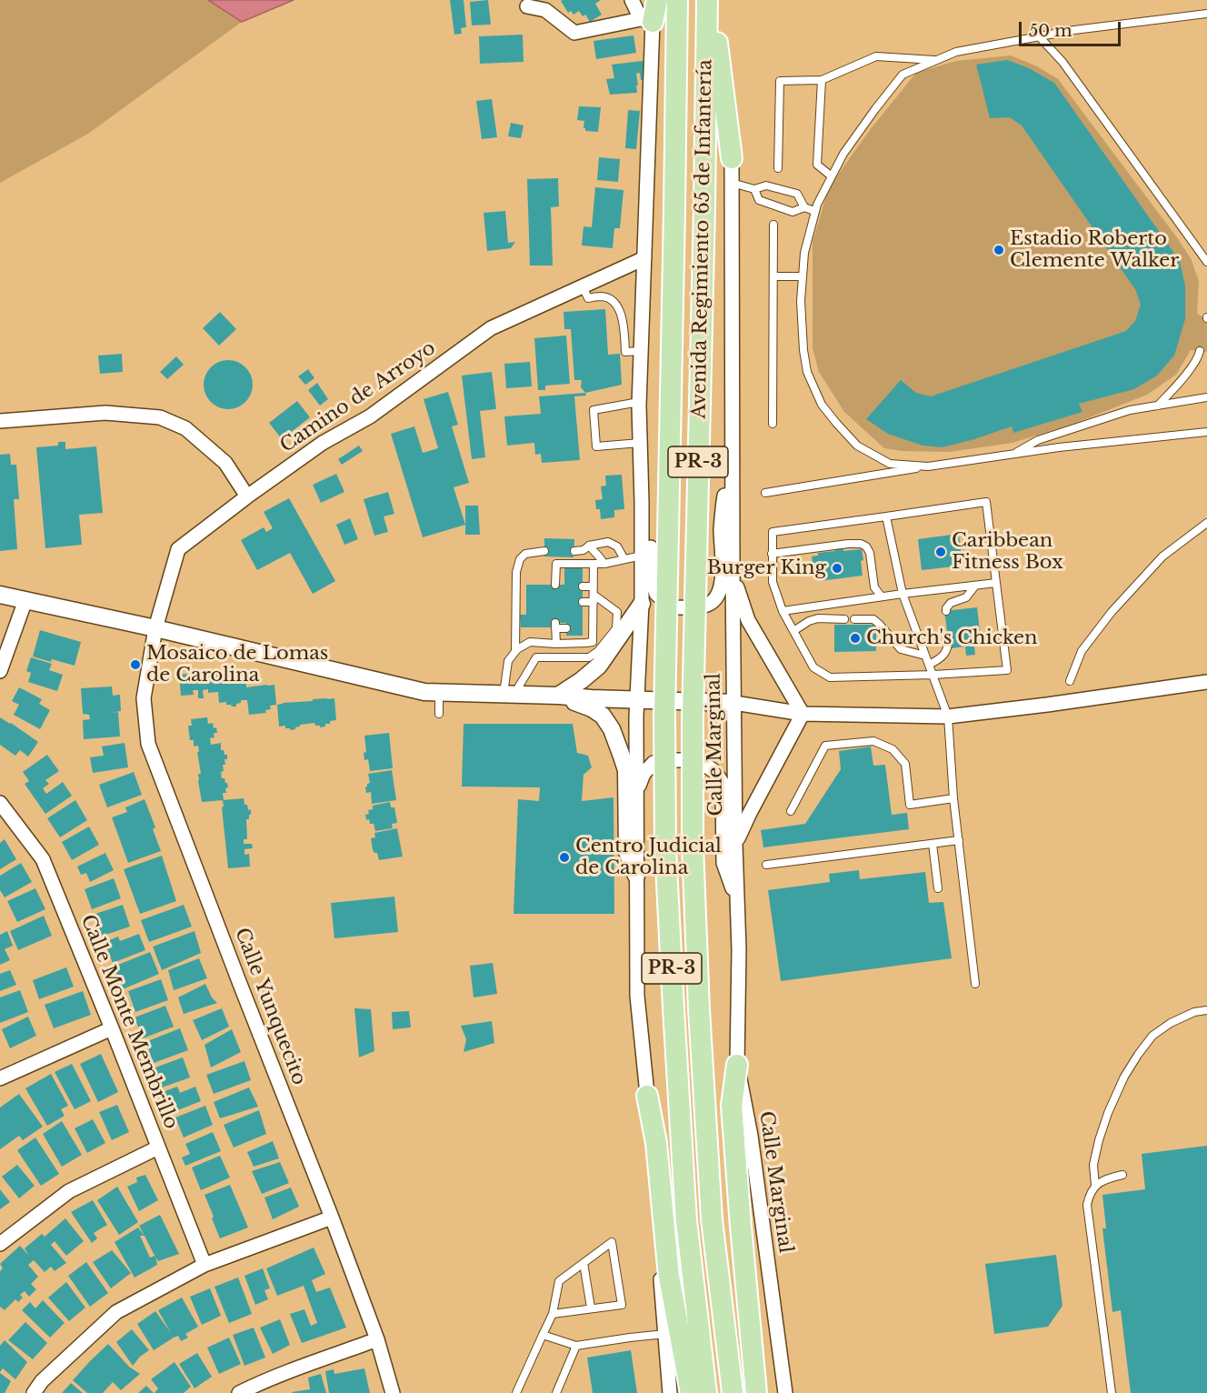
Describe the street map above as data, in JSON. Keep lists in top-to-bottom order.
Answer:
{
  "streets": {
    "main road": ["Avenida Regimiento 65 de Infantería", "PR-3"],
    "street": [
      "Camino de Arroyo",
      "Calle Marginal",
      "Calle Yunquecito",
      "Calle Monte Membrillo"
    ]
  },
  "crossings": [
    ["Camino de Arroyo", "Calle Yunquecito"]
  ],
  "places": [
    "Estadio Roberto Clemente Walker",
    "Caribbean Fitness Box",
    "Burger King",
    "Church's Chicken",
    "Mosaico de Lomas de Carolina",
    "Centro Judicial de Carolina"
  ],
  "scale_bar": "50 m"
}
